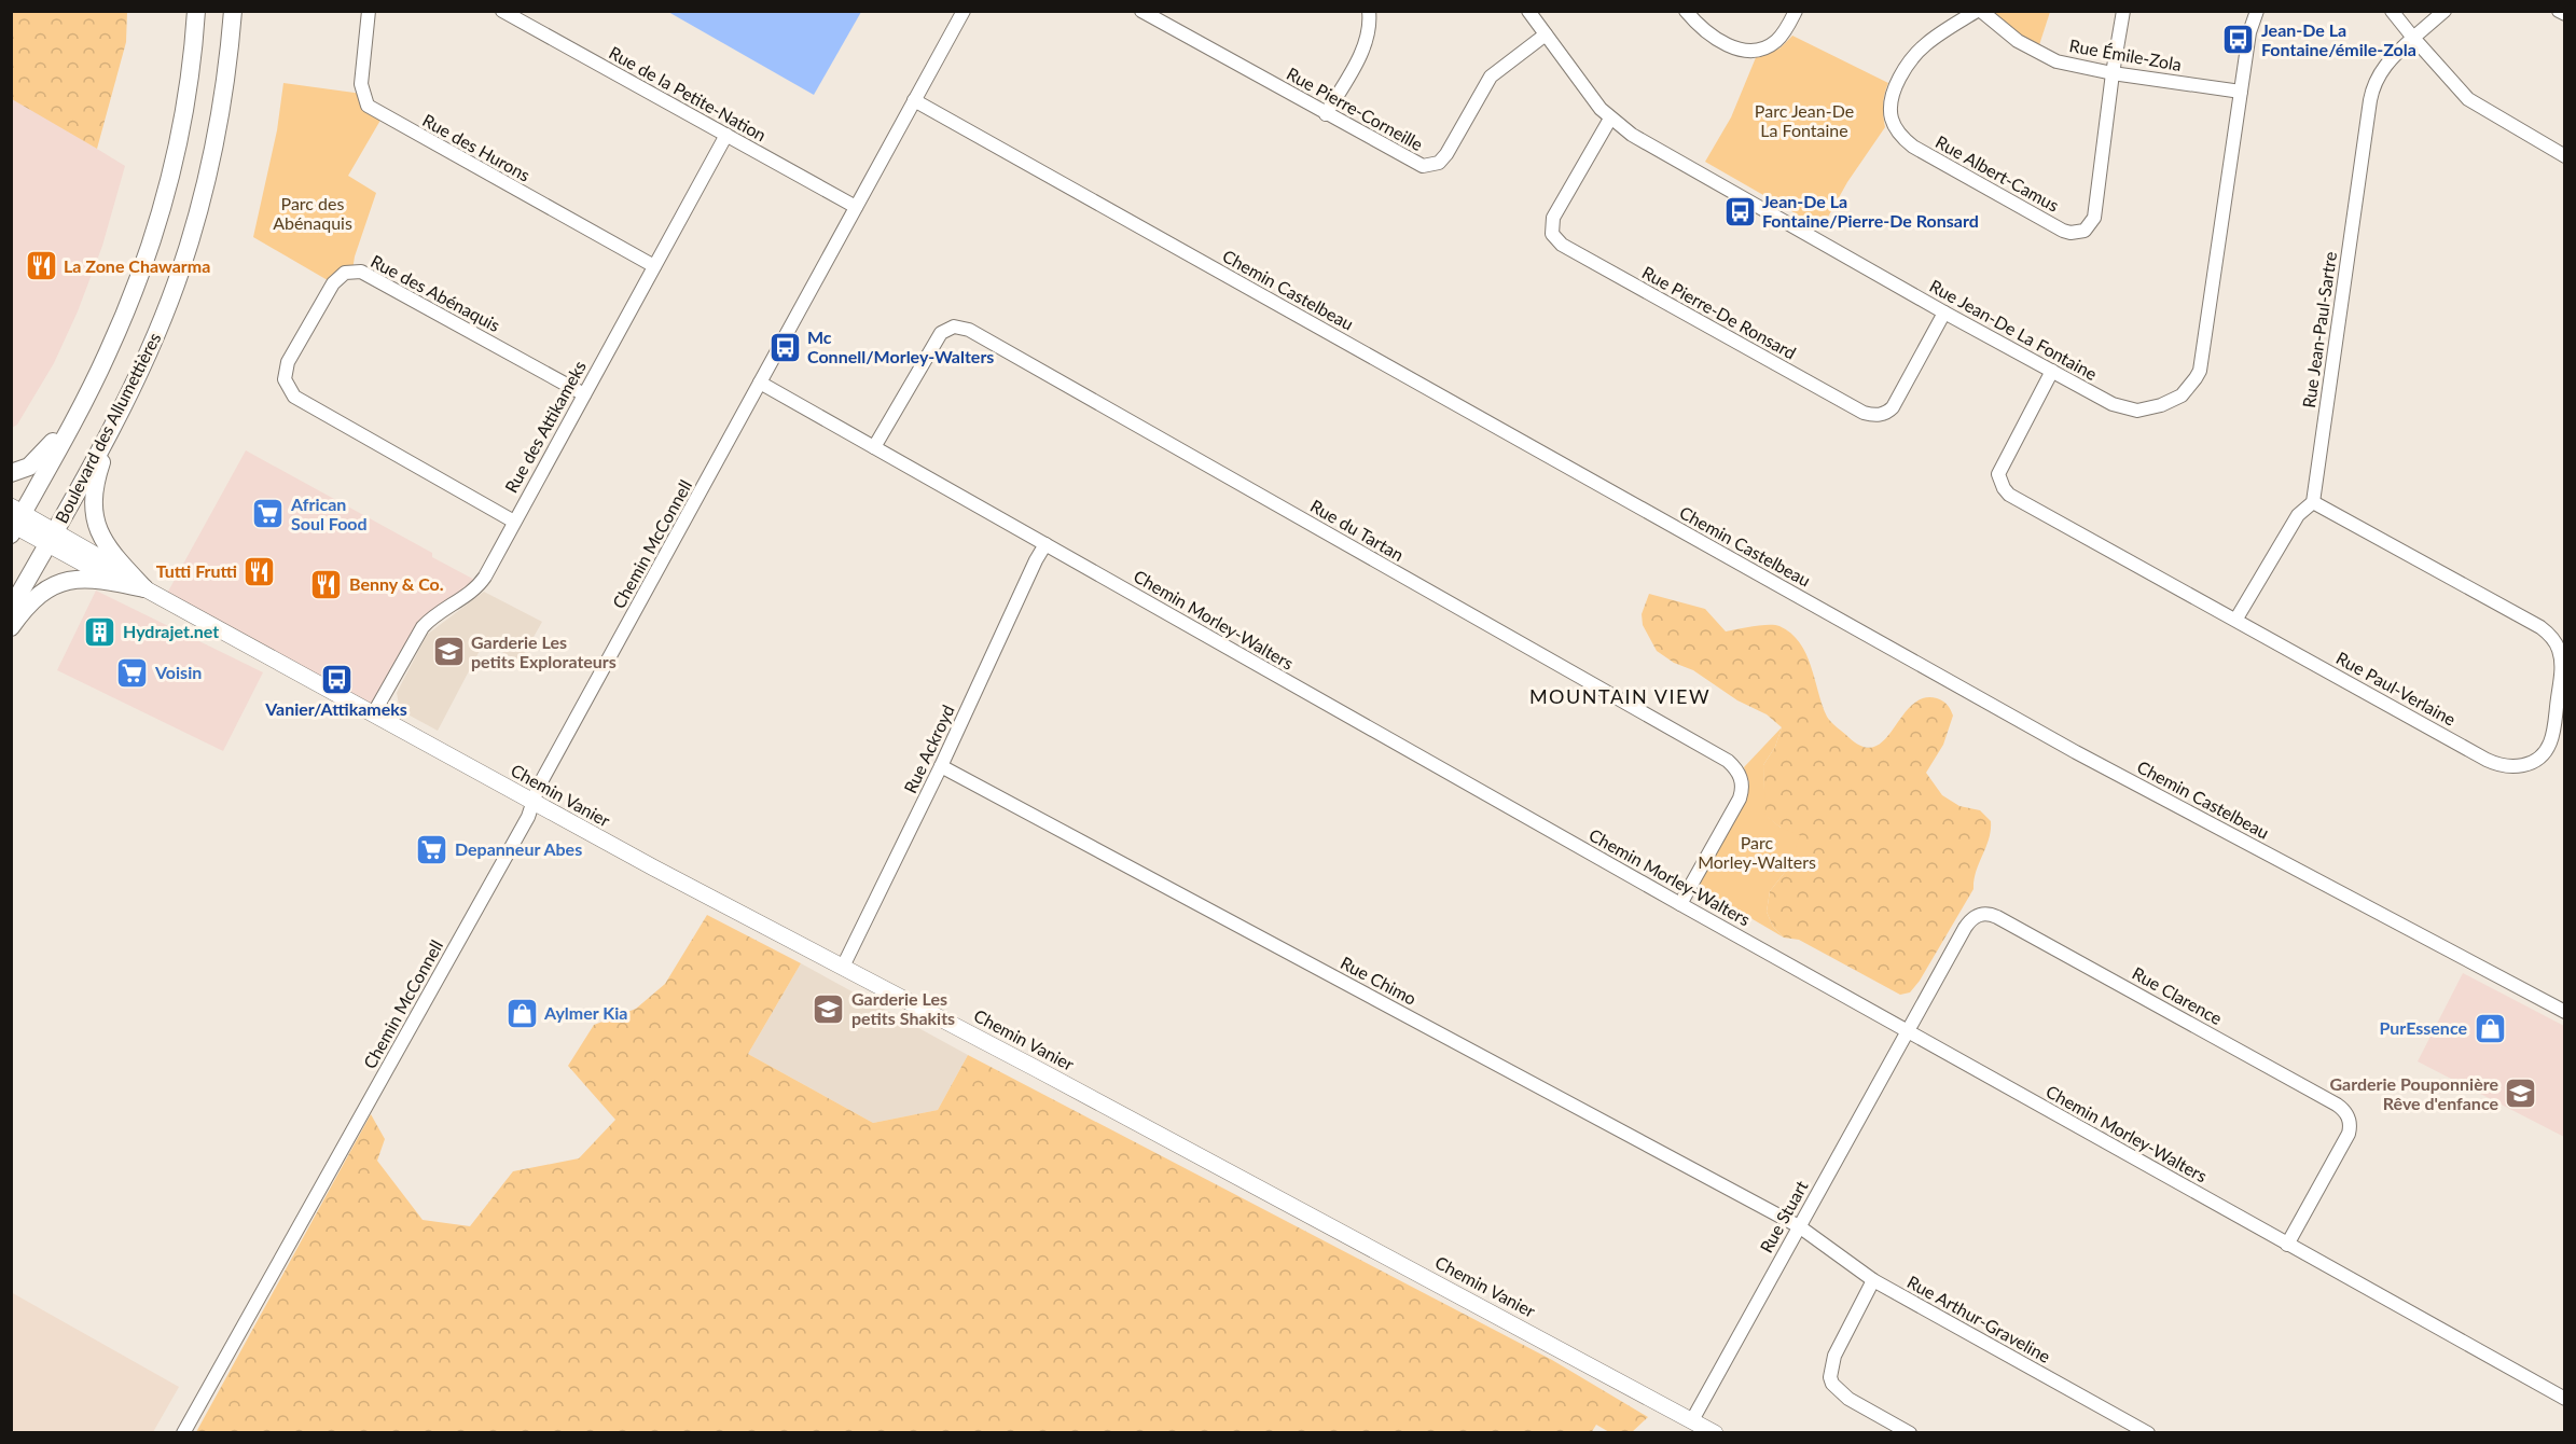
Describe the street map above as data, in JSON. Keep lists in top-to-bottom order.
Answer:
{
  "streets": {
    "highway": ["Boulevard des Allumettières"],
    "main road": ["Chemin Vanier"],
    "street": [
      "Rue Émile-Zola",
      "Rue de la Petite-Nation",
      "Rue Pierre-Corneille",
      "Rue des Hurons",
      "Rue Albert-Camus",
      "Chemin Castelbeau",
      "Rue des Abénaquis",
      "Rue Pierre-De Ronsard",
      "Rue Jean-De La Fontaine",
      "Rue Jean-Paul-Sartre",
      "Rue des Attikameks",
      "Rue du Tartan",
      "Chemin McConnell",
      "Chemin Morley-Walters",
      "Rue Paul-Verlaine",
      "Rue Ackroyd",
      "Rue Chimo",
      "Rue Clarence",
      "Rue Stuart",
      "Rue Arthur-Graveline"
    ]
  },
  "crossings": [
    ["Rue Émile-Zola", "Rue Albert-Camus"],
    ["Rue Émile-Zola", "Rue Jean-De La Fontaine"],
    ["Rue de la Petite-Nation", "Rue des Attikameks"],
    ["Rue de la Petite-Nation", "Chemin McConnell"],
    ["Rue Pierre-Corneille", "Rue Jean-De La Fontaine"],
    ["Rue des Hurons", "Rue des Attikameks"],
    ["Chemin Castelbeau", "Chemin McConnell"],
    ["Rue des Abénaquis", "Rue des Attikameks"],
    ["Rue Pierre-De Ronsard", "Rue Jean-De La Fontaine"],
    ["Rue Jean-De La Fontaine", "Rue Paul-Verlaine"],
    ["Rue Jean-Paul-Sartre", "Rue Paul-Verlaine"],
    ["Rue des Attikameks", "Chemin Vanier"],
    ["Boulevard des Allumettières", "Chemin Vanier"],
    ["Rue du Tartan", "Chemin Morley-Walters"],
    ["Chemin McConnell", "Chemin Morley-Walters"],
    ["Chemin McConnell", "Chemin Vanier"],
    ["Chemin Morley-Walters", "Rue Ackroyd"],
    ["Chemin Morley-Walters", "Rue Clarence"],
    ["Chemin Morley-Walters", "Rue Stuart"],
    ["Rue Ackroyd", "Chemin Vanier"],
    ["Rue Ackroyd", "Rue Chimo"],
    ["Chemin Vanier", "Rue Stuart"],
    ["Rue Chimo", "Rue Stuart"],
    ["Rue Chimo", "Rue Arthur-Graveline"],
    ["Rue Clarence", "Rue Stuart"],
    ["Rue Stuart", "Rue Arthur-Graveline"]
  ],
  "districts": ["MOUNTAIN VIEW"],
  "parks": ["Parc Jean-De La Fontaine", "Parc des Abénaquis", "Parc Morley-Walters"],
  "places": {
    "bus stop": [
      "Jean-De La Fontaine/émile-Zola",
      "Jean-De La Fontaine/Pierre-De Ronsard",
      "Mc Connell/Morley-Walters",
      "Vanier/Attikameks"
    ],
    "restaurant": ["La Zone Chawarma", "Tutti Frutti", "Benny & Co."],
    "supermarket": ["African Soul Food", "Voisin", "Depanneur Abes"],
    "building": ["Hydrajet.net"],
    "school or university": ["Garderie Les petits Explorateurs", "Garderie Les petits Shakits", "Garderie Pouponnière Rêve d'enfance"],
    "shop": ["Aylmer Kia", "PurEssence"]
  }
}
